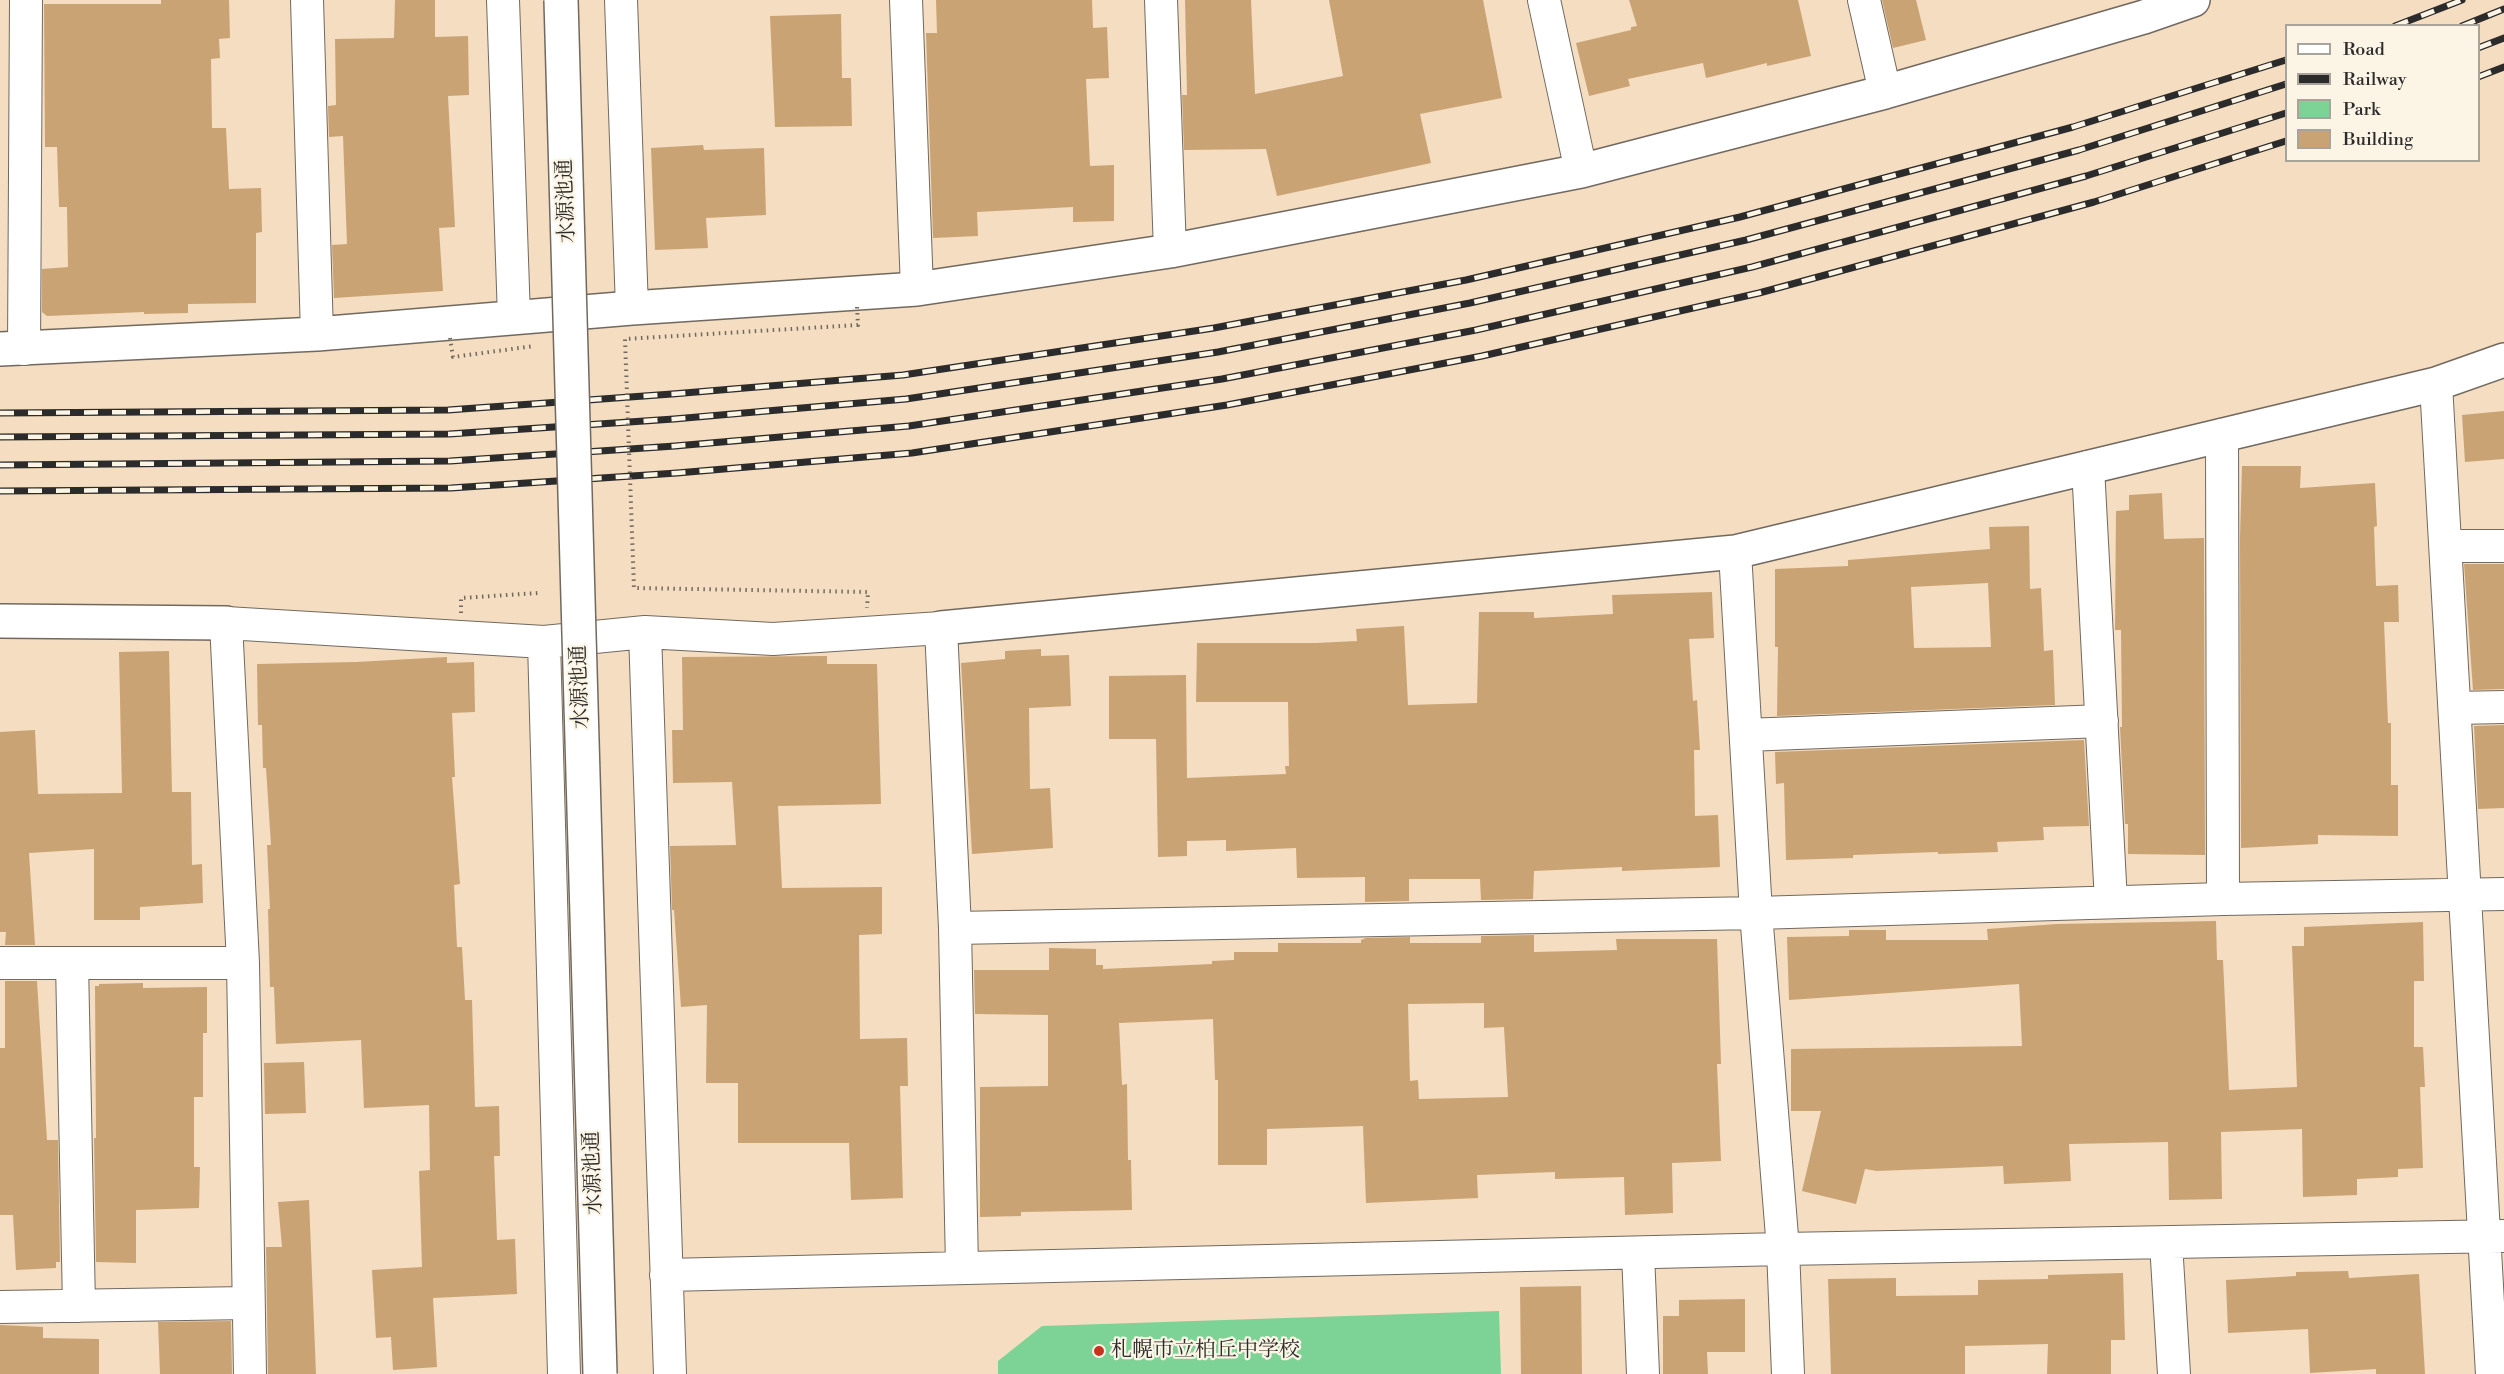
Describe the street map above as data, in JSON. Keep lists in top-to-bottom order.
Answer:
{
  "streets": {
    "street": ["水源池通"]
  },
  "places": ["札幌市立柏丘中学校"],
  "legend": [
    "Road",
    "Railway",
    "Park",
    "Building"
  ]
}
